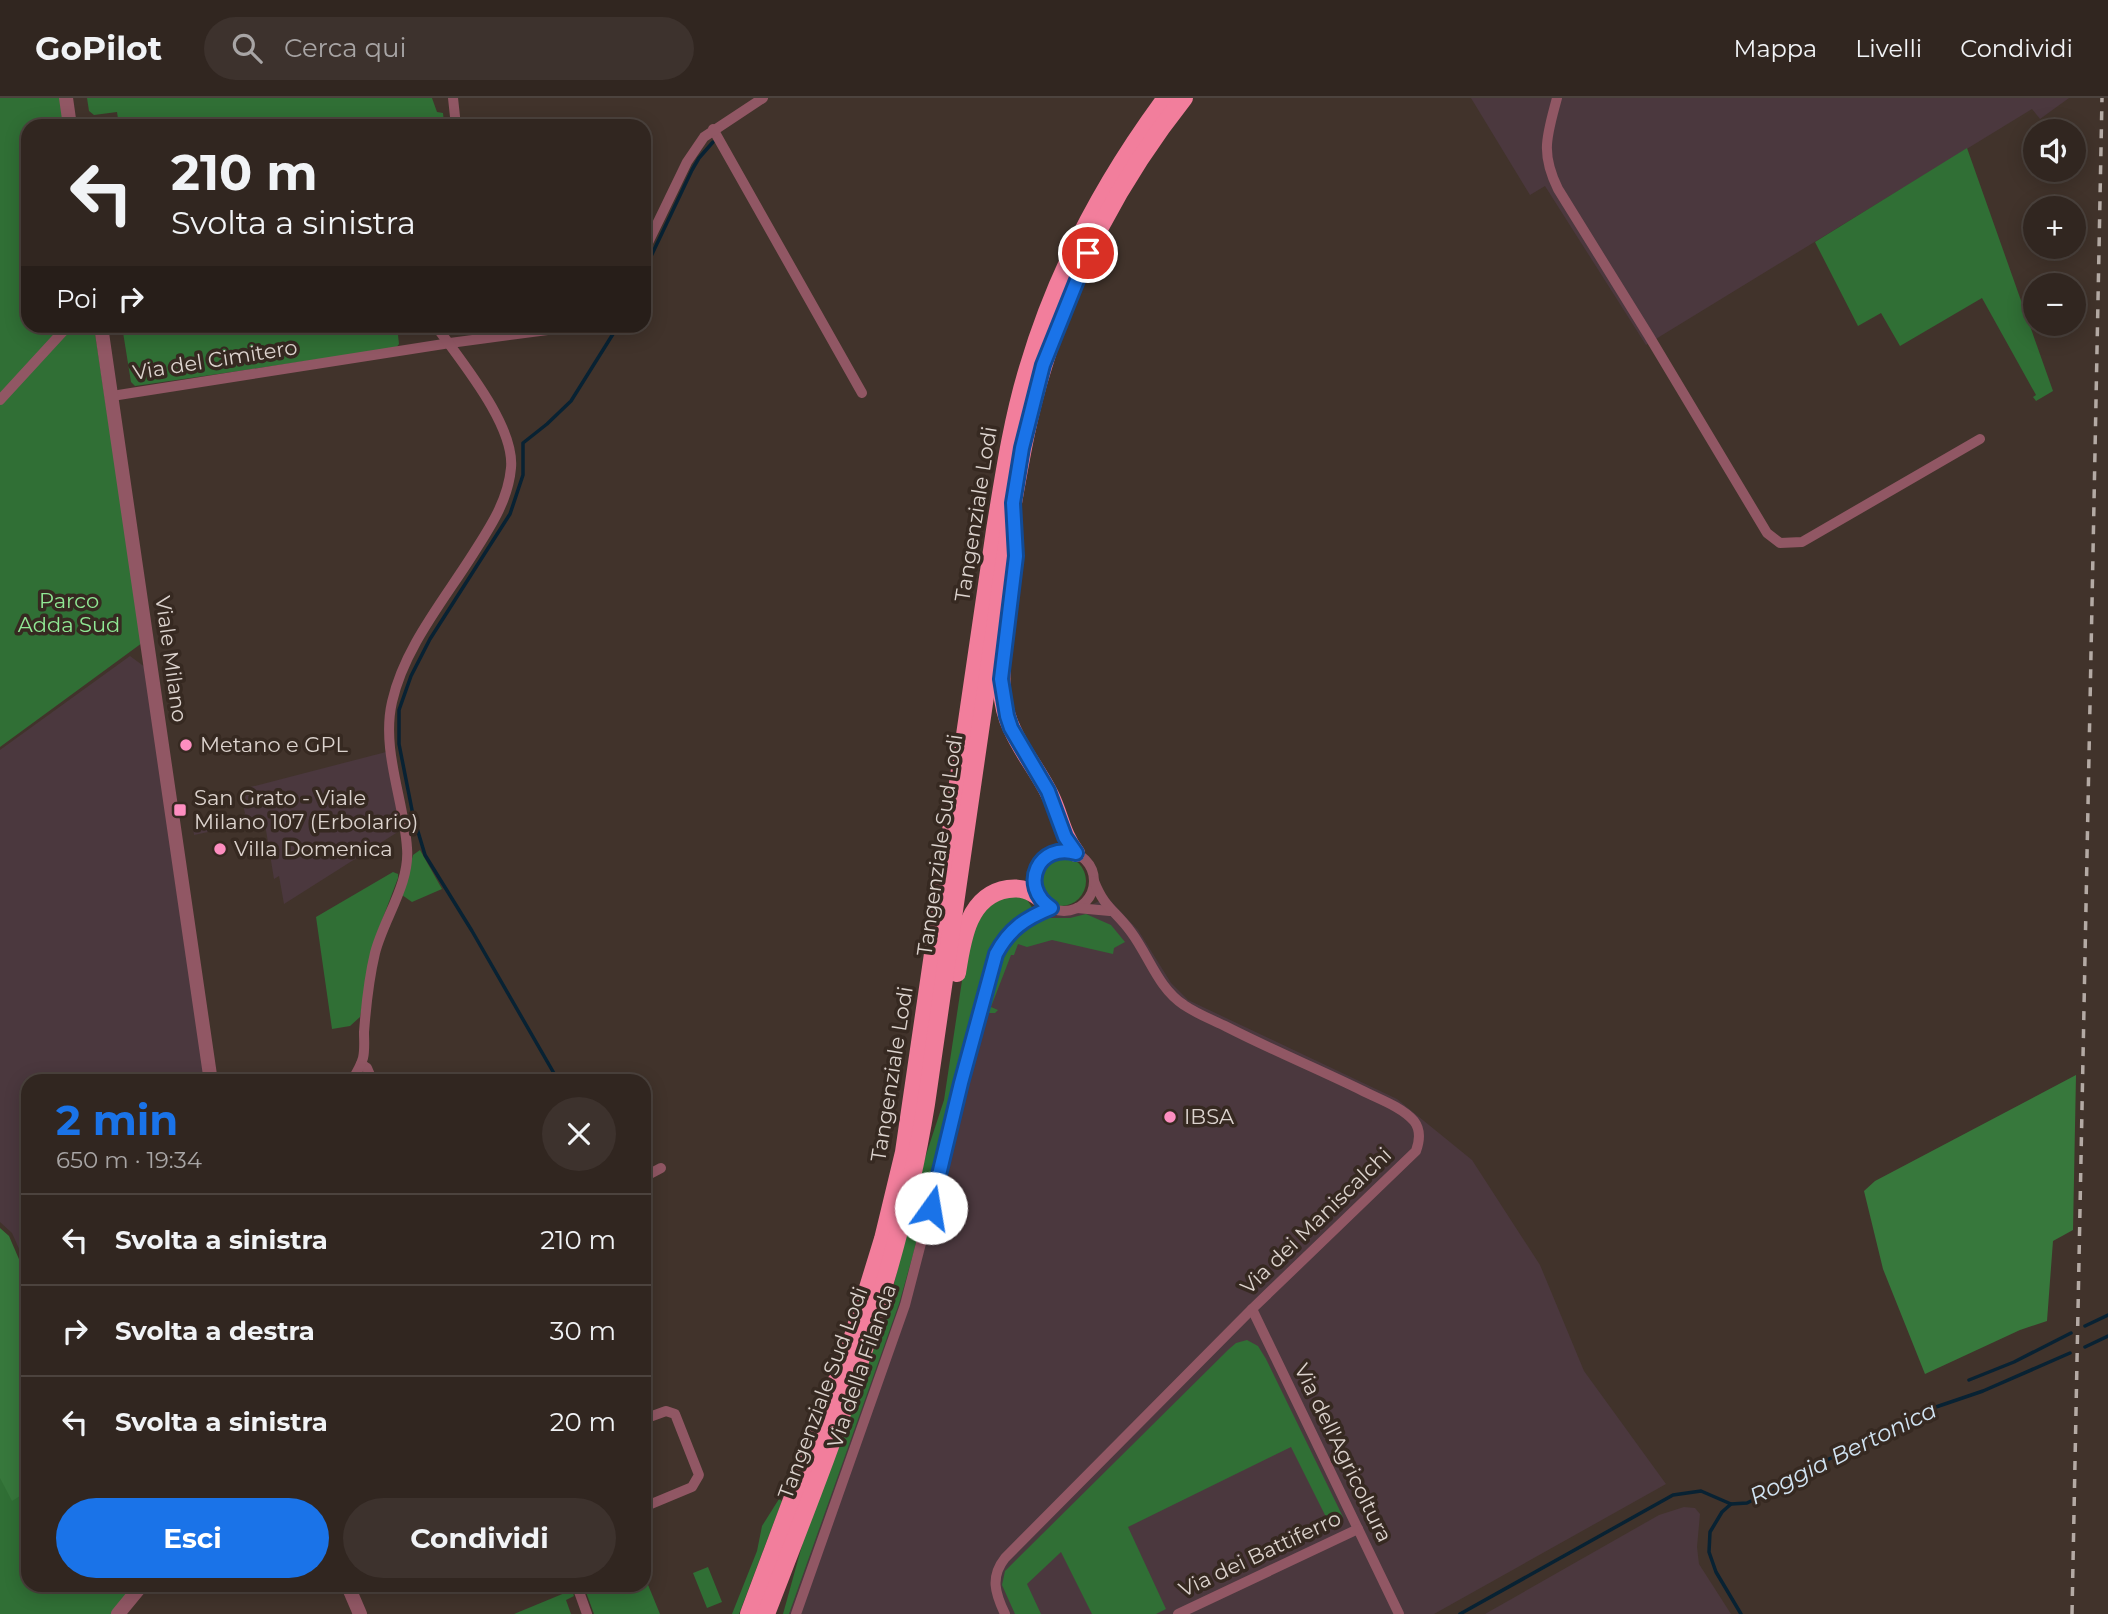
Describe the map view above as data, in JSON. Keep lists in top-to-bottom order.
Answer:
{
  "streets": {
    "highway": ["Tangenziale Lodi", "Tangenziale Sud Lodi"],
    "street": [
      "Via del Cimitero",
      "Viale Milano",
      "Via dei Maniscalchi",
      "Via della Filanda",
      "Via dell'Agricoltura",
      "Via dei Battiferro"
    ]
  },
  "crossings": [
    ["Via del Cimitero", "Viale Milano"],
    ["Via dei Maniscalchi", "Via dell'Agricoltura"],
    ["Via dell'Agricoltura", "Via dei Battiferro"]
  ],
  "water": ["Roggia Bertonica"],
  "parks": ["Parco Adda Sud"],
  "places": {
    "other": ["Metano e GPL", "Villa Domenica", "IBSA"],
    "transit": ["San Grato - Viale Milano 107 (Erbolario)"]
  },
  "page": {
    "header": "GoPilot",
    "search": "Cerca qui",
    "nav": ["Mappa", "Livelli", "Condividi"],
    "map_buttons": ["+", "−"],
    "turn": ["210 m", "Svolta a sinistra"],
    "then": "Poi",
    "heading": ["2 min", "650 m · 19:34"],
    "list": [
      {
        "name": "Svolta a sinistra",
        "value": "210 m"
      },
      {
        "name": "Svolta a destra",
        "value": "30 m"
      },
      {
        "name": "Svolta a sinistra",
        "value": "20 m"
      }
    ],
    "buttons": ["Esci", "Condividi"]
  }
}
